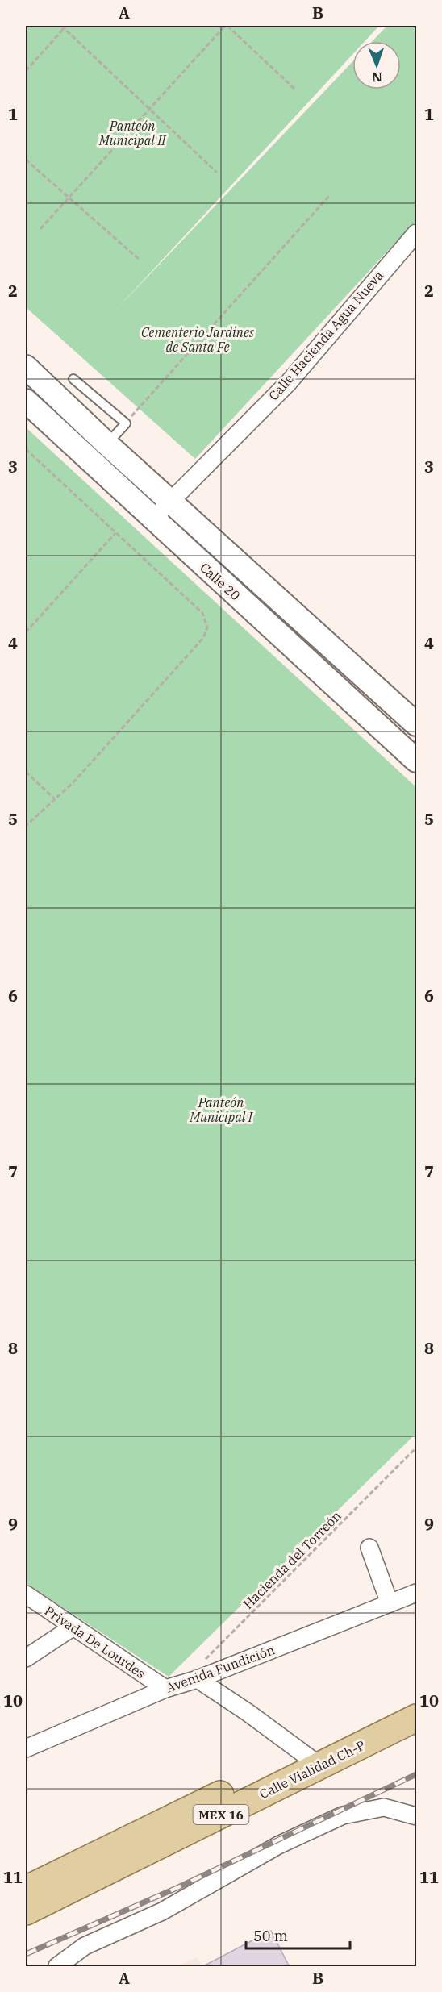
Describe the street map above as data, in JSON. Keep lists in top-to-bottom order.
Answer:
{
  "streets": {
    "main road": ["Calle 20", "Calle Vialidad Ch-P", "MEX 16"],
    "street": ["Calle Hacienda Agua Nueva", "Privada De Lourdes", "Avenida Fundición"],
    "path": ["Hacienda del Torreón"]
  },
  "crossings": [
    ["Calle Hacienda Agua Nueva", "Calle 20"],
    ["Hacienda del Torreón", "Avenida Fundición"],
    ["Privada De Lourdes", "Avenida Fundición"]
  ],
  "parks": ["Panteón Municipal II", "Cementerio Jardines de Santa Fe", "Panteón Municipal I"],
  "scale_bar": "50 m",
  "north": "bottom",
  "grid": {
    "columns": ["A", "B"],
    "rows": [
      "1",
      "2",
      "3",
      "4",
      "5",
      "6",
      "7",
      "8",
      "9",
      "10",
      "11"
    ]
  }
}
